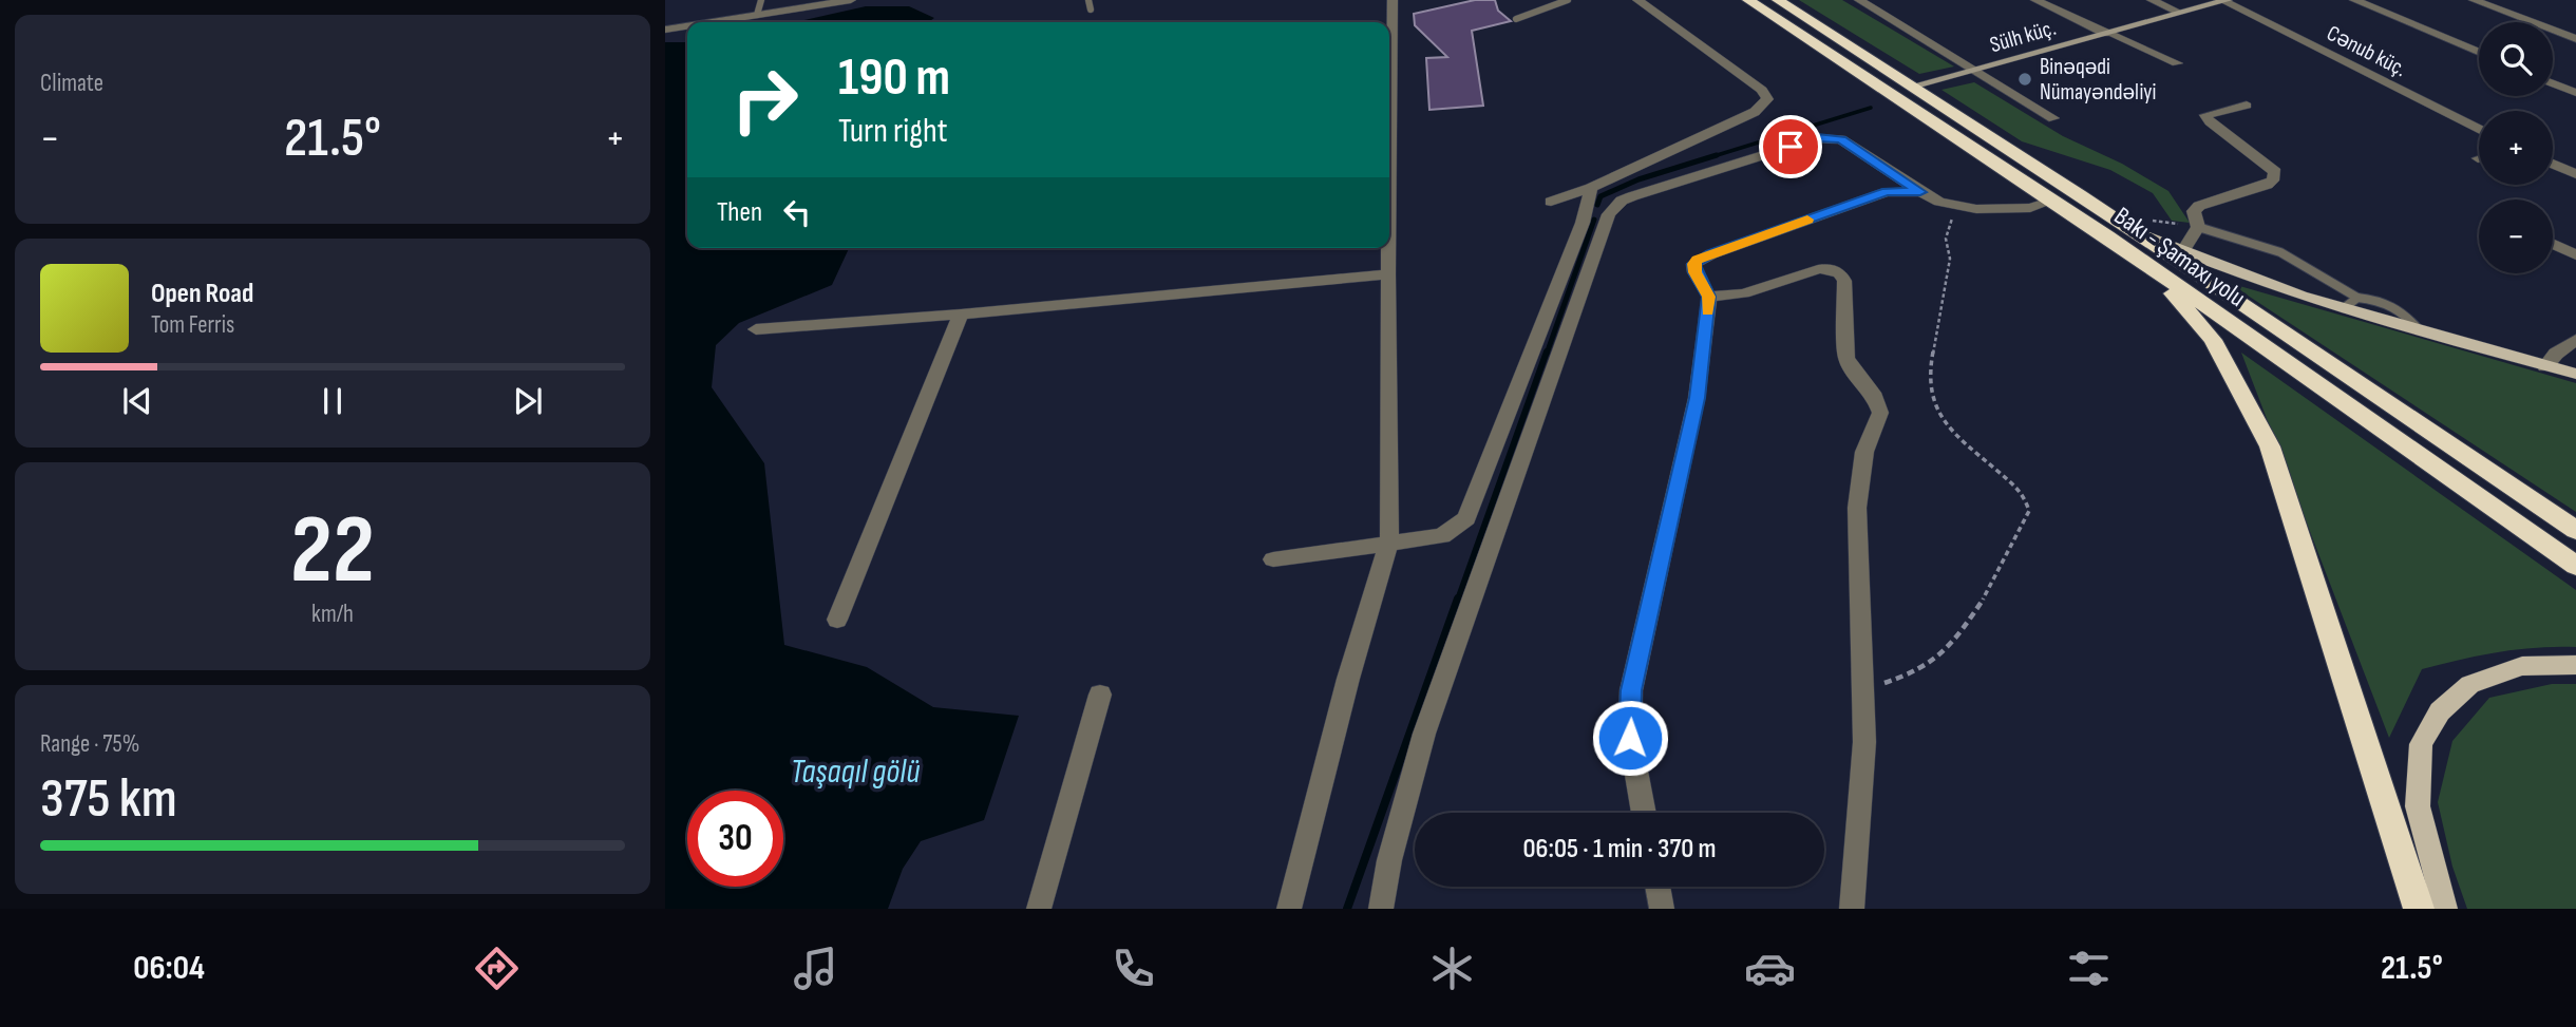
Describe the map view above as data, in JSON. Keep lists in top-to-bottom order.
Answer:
{
  "streets": {
    "highway": ["Bakı - Şamaxı yolu"],
    "street": ["Sülh küç.", "Cənub küç."]
  },
  "crossings": [
    ["Sülh küç.", "Cənub küç."],
    ["Sülh küç.", "Bakı - Şamaxı yolu"]
  ],
  "water": ["Taşaqıl gölü"],
  "places": ["Binəqədi Nümayəndəliyi"],
  "page": {
    "tile": [
      "Climate",
      ["22", "km/h"],
      ["Range · 75%", "375 km"]
    ],
    "map_buttons": ["+", "−"],
    "turn": ["190 m", "Turn right"],
    "heat": ["−", "21.5°", "+"],
    "then": "Then",
    "song": ["Open Road", "Tom Ferris"],
    "limit": "30",
    "trip": "06:05 · 1 min · 370 m",
    "tabs": ["06:04", "21.5°"]
  }
}
